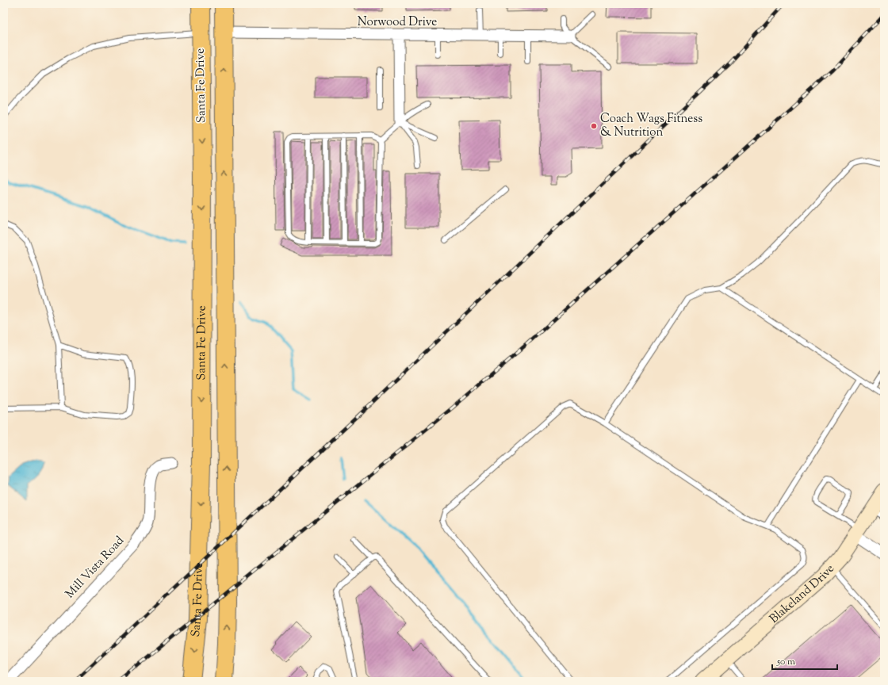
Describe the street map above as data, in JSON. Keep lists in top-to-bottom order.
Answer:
{
  "streets": {
    "highway": ["Santa Fe Drive"],
    "street": ["Norwood Drive", "Mill Vista Road", "Blakeland Drive"]
  },
  "crossings": [
    ["Norwood Drive", "Santa Fe Drive"]
  ],
  "places": ["Coach Wags Fitness & Nutrition"],
  "scale_bar": "50 m"
}
